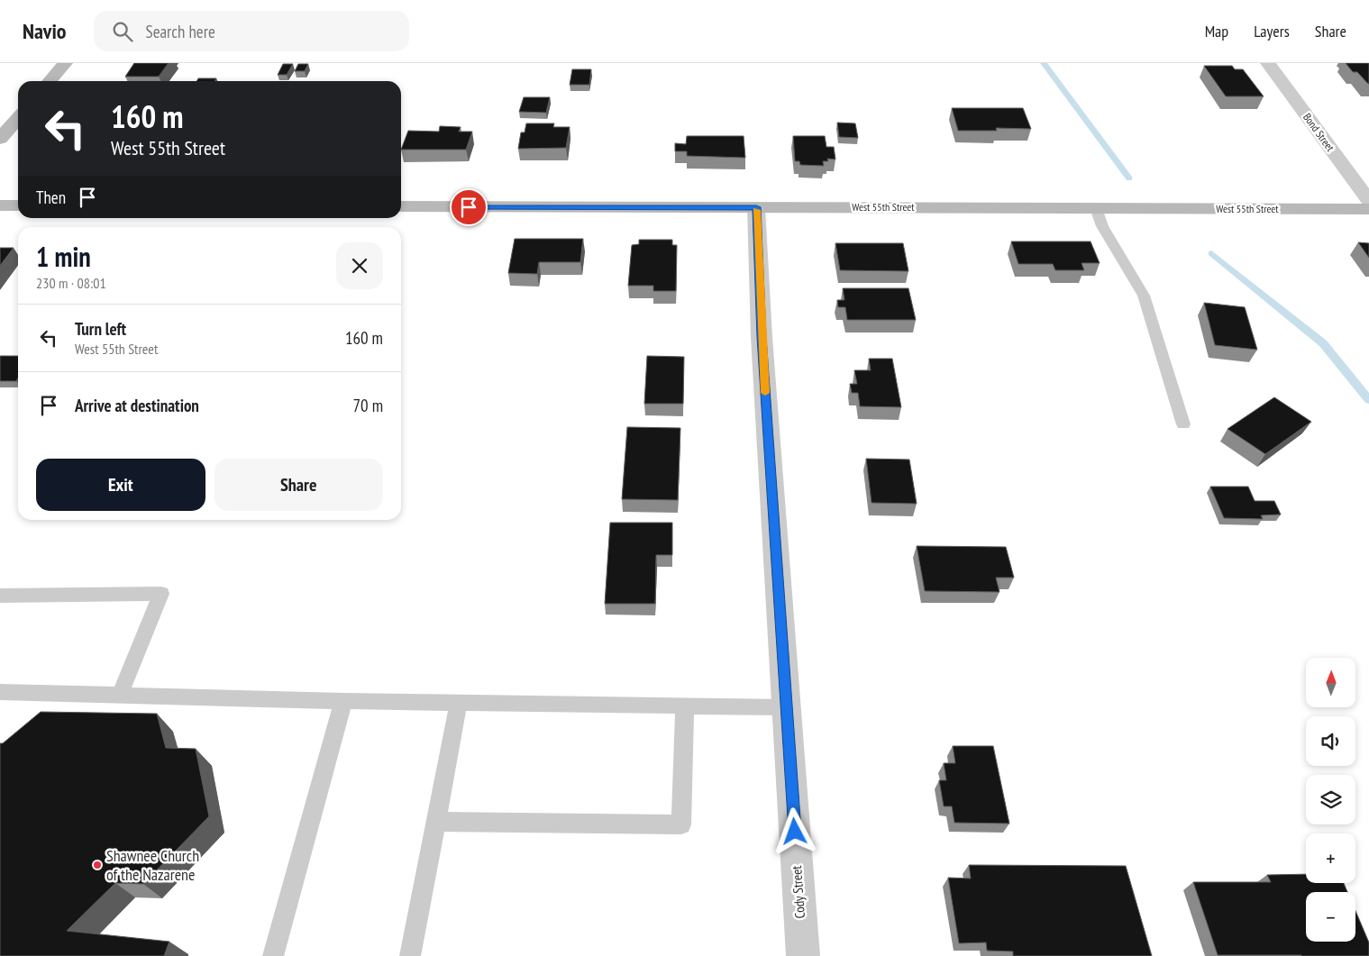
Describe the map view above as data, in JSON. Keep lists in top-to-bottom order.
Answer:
{
  "streets": {
    "street": ["Bond Street", "West 55th Street", "Cody Street"]
  },
  "crossings": [
    ["West 55th Street", "Cody Street"]
  ],
  "places": ["Shawnee Church of the Nazarene"],
  "north": "top",
  "page": {
    "header": "Navio",
    "search": "Search here",
    "nav": ["Map", "Layers", "Share"],
    "turn": ["160 m", "West 55th Street"],
    "then": "Then",
    "heading": ["1 min", "230 m · 08:01"],
    "list": [
      {
        "name": "Turn left",
        "note": "West 55th Street",
        "value": "160 m"
      },
      {
        "name": "Arrive at destination",
        "value": "70 m"
      }
    ],
    "buttons": ["Exit", "Share"],
    "map_buttons": ["+", "−"]
  }
}
